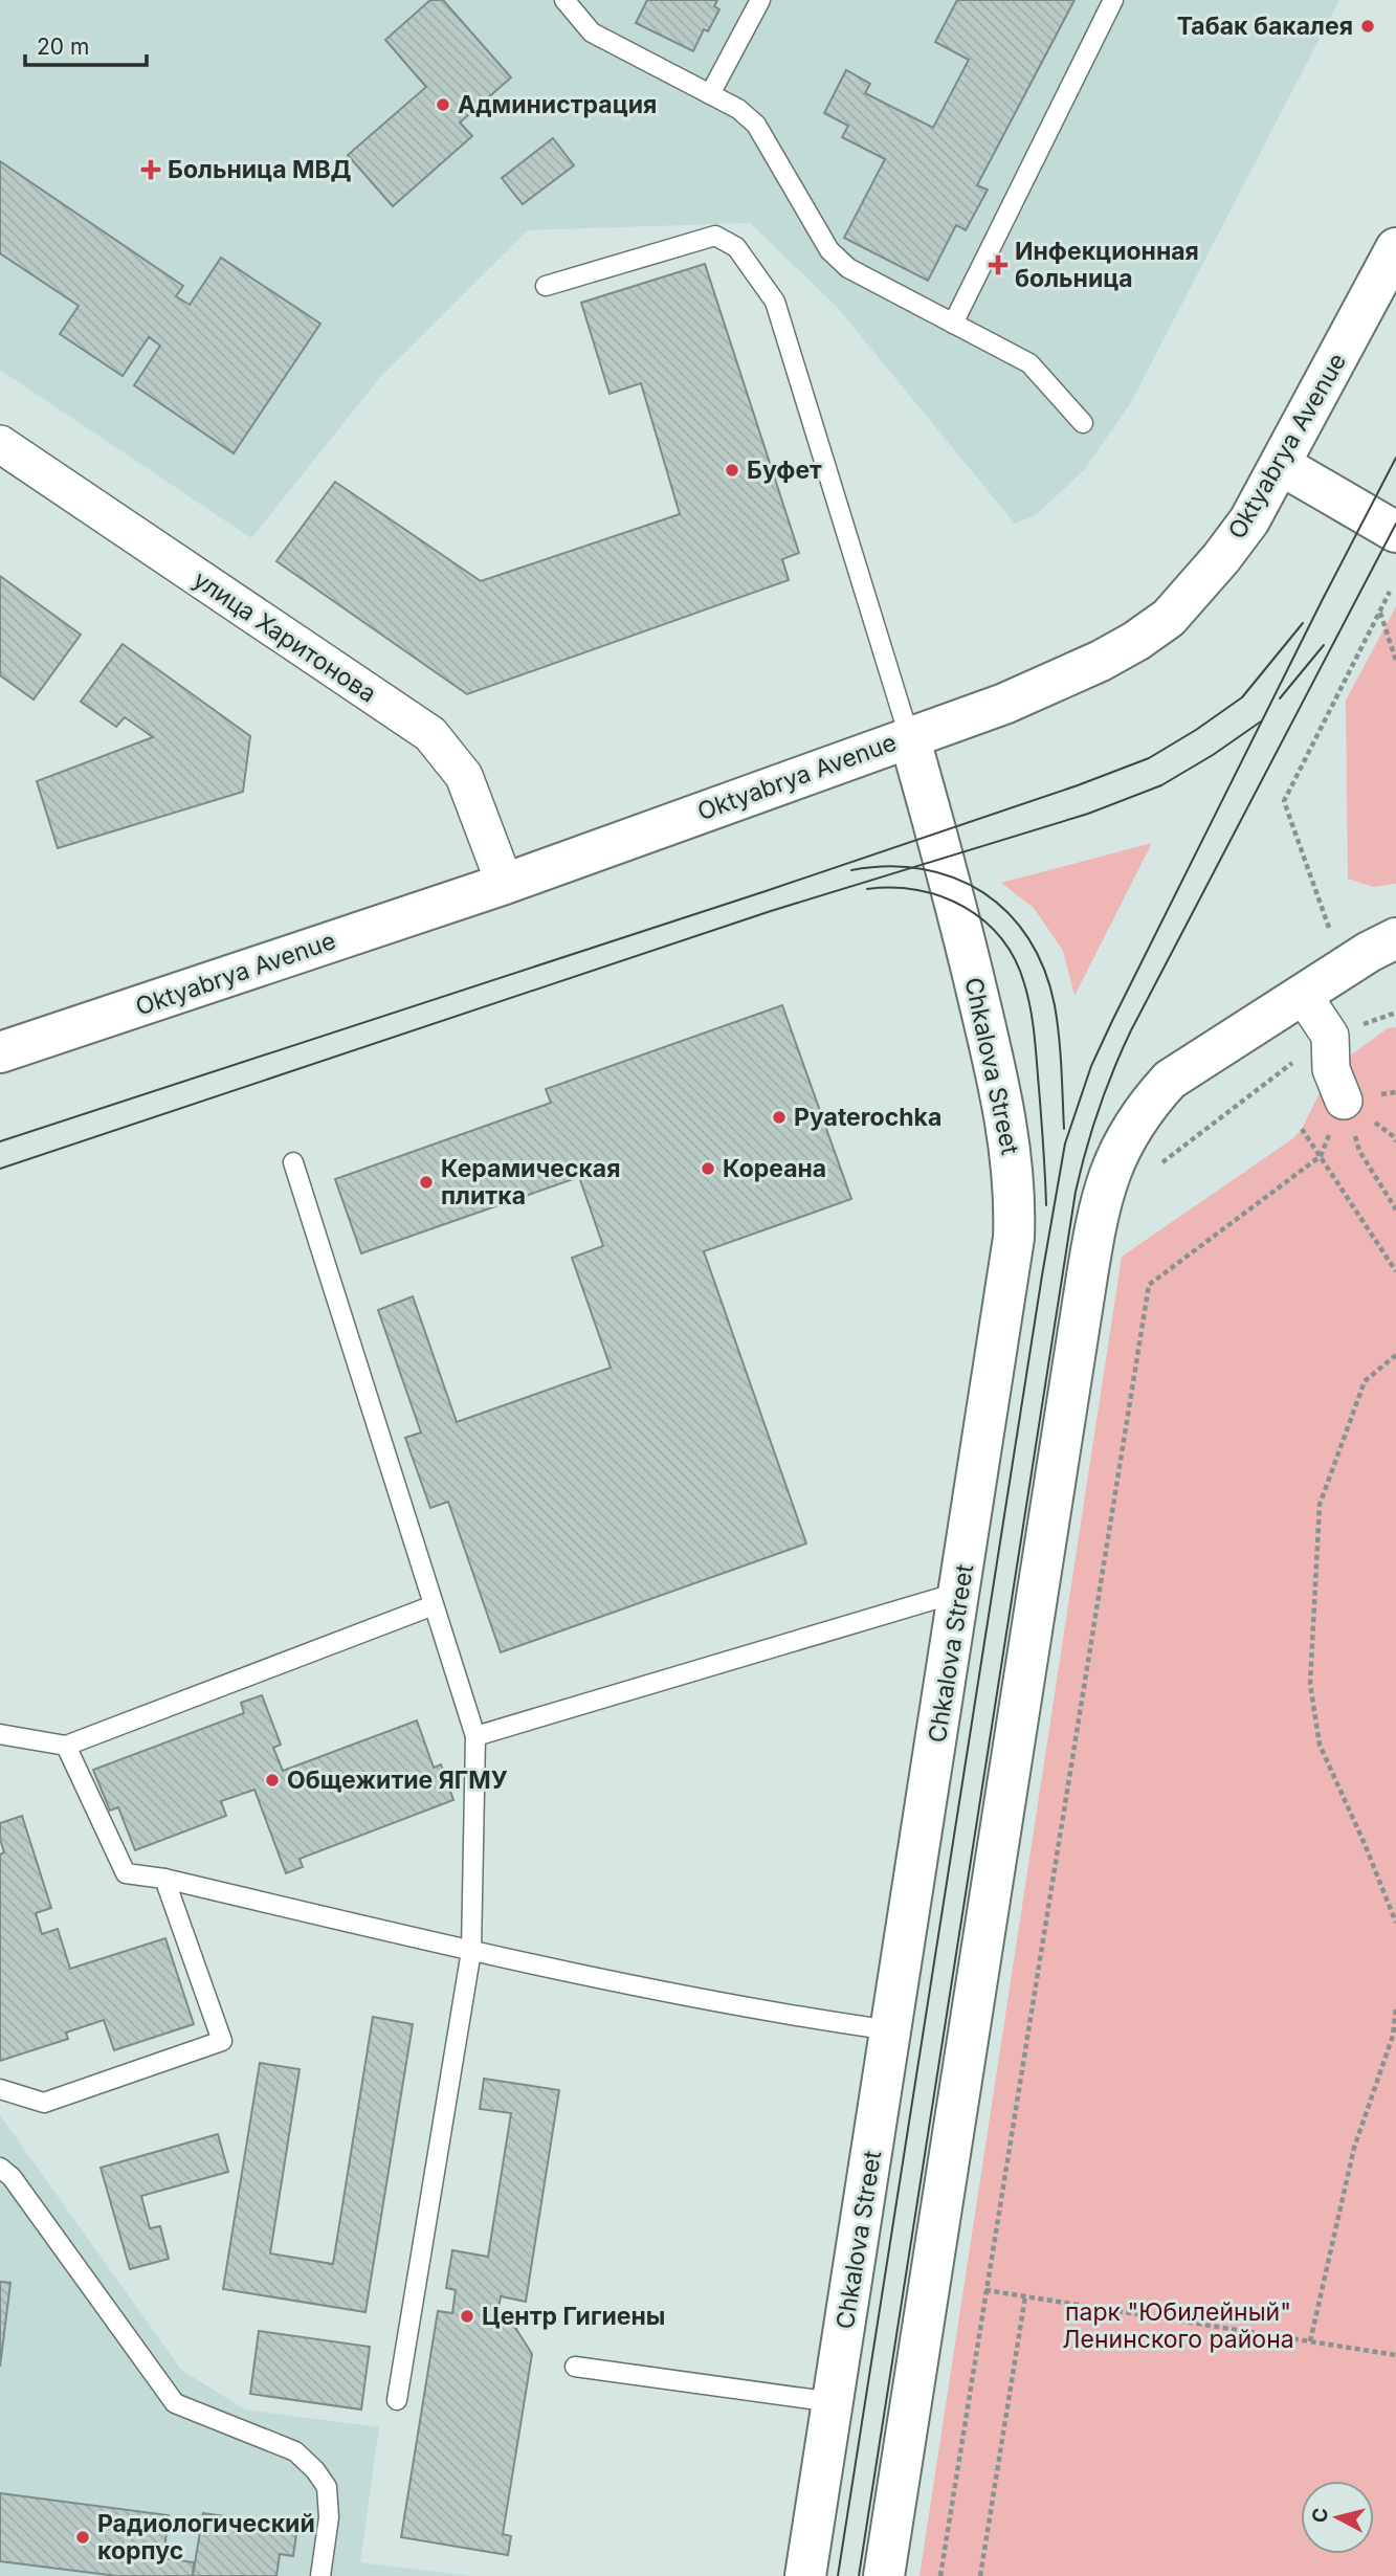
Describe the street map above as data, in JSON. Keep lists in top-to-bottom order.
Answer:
{
  "streets": {
    "main road": ["Oktyabrya Avenue", "Chkalova Street"],
    "street": ["улица Харитонова"]
  },
  "crossings": [
    ["Oktyabrya Avenue", "улица Харитонова"],
    ["Oktyabrya Avenue", "Chkalova Street"]
  ],
  "parks": ["парк \"Юбилейный\" Ленинского района"],
  "places": {
    "other": [
      "Табак бакалея",
      "Администрация",
      "Буфет",
      "Pyaterochka",
      "Кореана",
      "Керамическая плитка",
      "Общежитие ЯГМУ",
      "Центр Гигиены",
      "Радиологический корпус"
    ],
    "health": ["Больница МВД", "Инфекционная больница"]
  },
  "scale_bar": "20 m",
  "north": "left"
}
